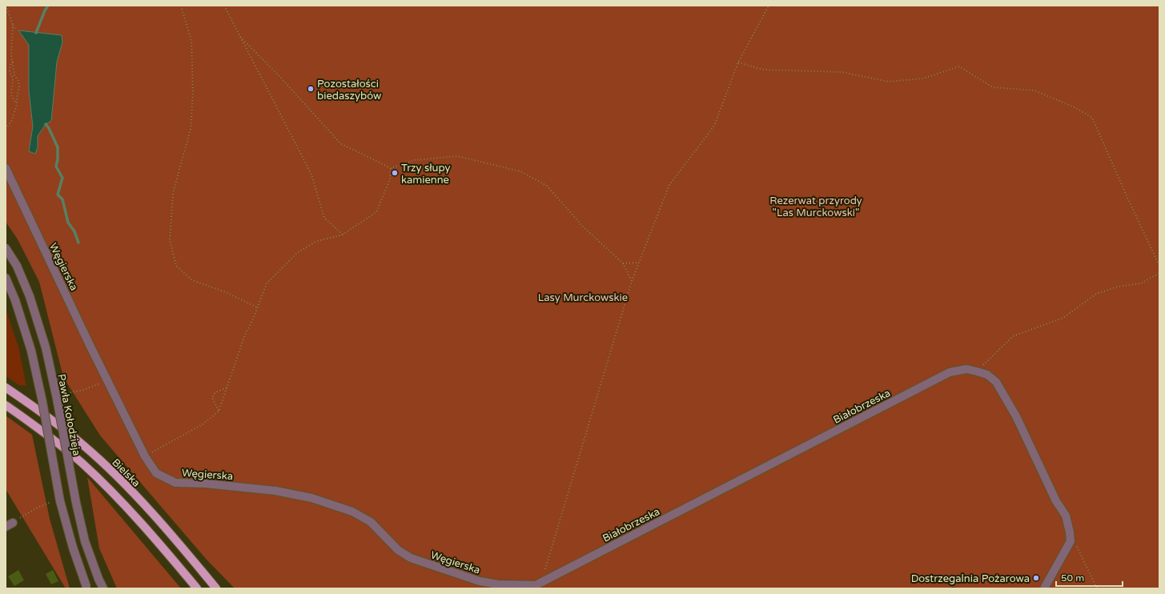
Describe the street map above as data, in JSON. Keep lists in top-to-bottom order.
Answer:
{
  "streets": {
    "main road": ["Bielska"],
    "street": ["Węgierska", "Białobrzeska", "Pawła Kołodzieja"]
  },
  "crossings": [
    ["Węgierska", "Białobrzeska"]
  ],
  "parks": ["Rezerwat przyrody \"Las Murckowski\"", "Lasy Murckowskie"],
  "places": ["Pozostałości biedaszybów", "Trzy słupy kamienne", "Dostrzegalnia Pożarowa"],
  "scale_bar": "50 m"
}
